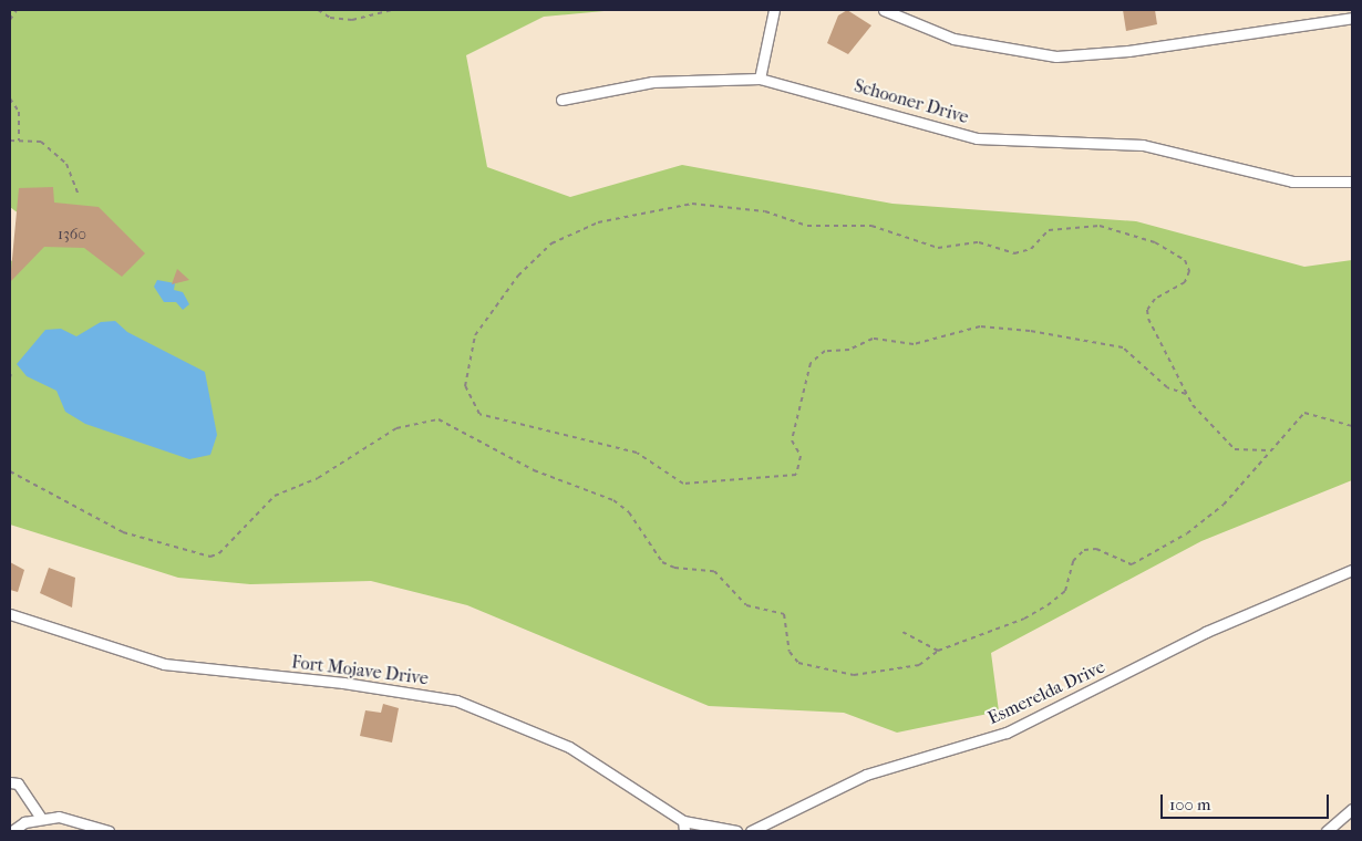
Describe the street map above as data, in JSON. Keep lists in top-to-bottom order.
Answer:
{
  "streets": {
    "street": ["Schooner Drive", "Fort Mojave Drive", "Esmerelda Drive"]
  },
  "house_numbers": ["1360"],
  "scale_bar": "100 m"
}
